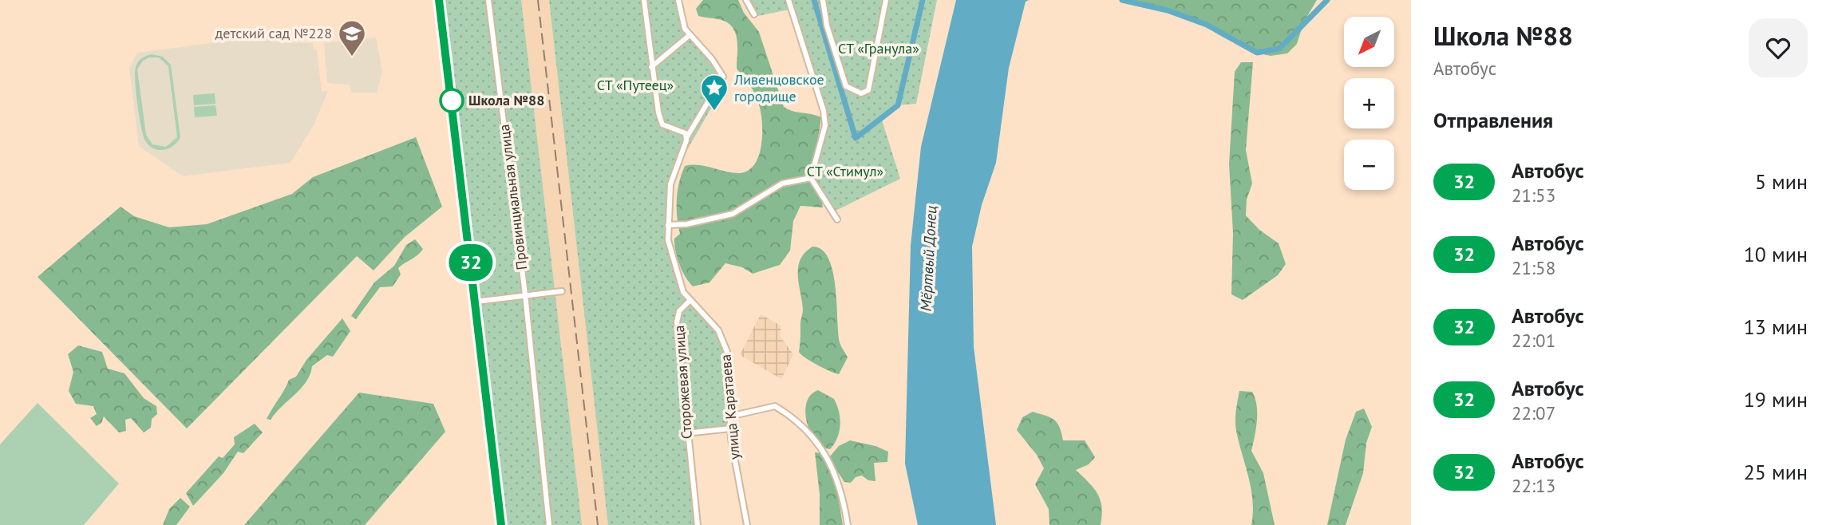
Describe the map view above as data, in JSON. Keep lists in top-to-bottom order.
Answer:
{
  "streets": {
    "street": ["Провинциальная улица", "Сторожевая улица", "улица Каратаева"]
  },
  "crossings": [
    ["Сторожевая улица", "улица Каратаева"]
  ],
  "water": ["Мёртвый Донец"],
  "parks": ["СТ «Гранула»", "СТ «Путеец»", "СТ «Стимул»"],
  "places": {
    "school or university": ["детский сад №228"],
    "other": ["Школа №88"],
    "place": ["Ливенцовское городище"]
  },
  "lines": ["bus line 32"],
  "north": "bottom left",
  "page": {
    "on_map": "32",
    "heading": [
      ["Школа №88", "Автобус"],
      "Отправления"
    ],
    "map_buttons": ["+", "−"],
    "list": [
      {
        "mark": "32",
        "name": "Автобус",
        "note": "21:53",
        "value": "5 мин"
      },
      {
        "mark": "32",
        "name": "Автобус",
        "note": "21:58",
        "value": "10 мин"
      },
      {
        "mark": "32",
        "name": "Автобус",
        "note": "22:01",
        "value": "13 мин"
      },
      {
        "mark": "32",
        "name": "Автобус",
        "note": "22:07",
        "value": "19 мин"
      },
      {
        "mark": "32",
        "name": "Автобус",
        "note": "22:13",
        "value": "25 мин"
      }
    ]
  }
}
